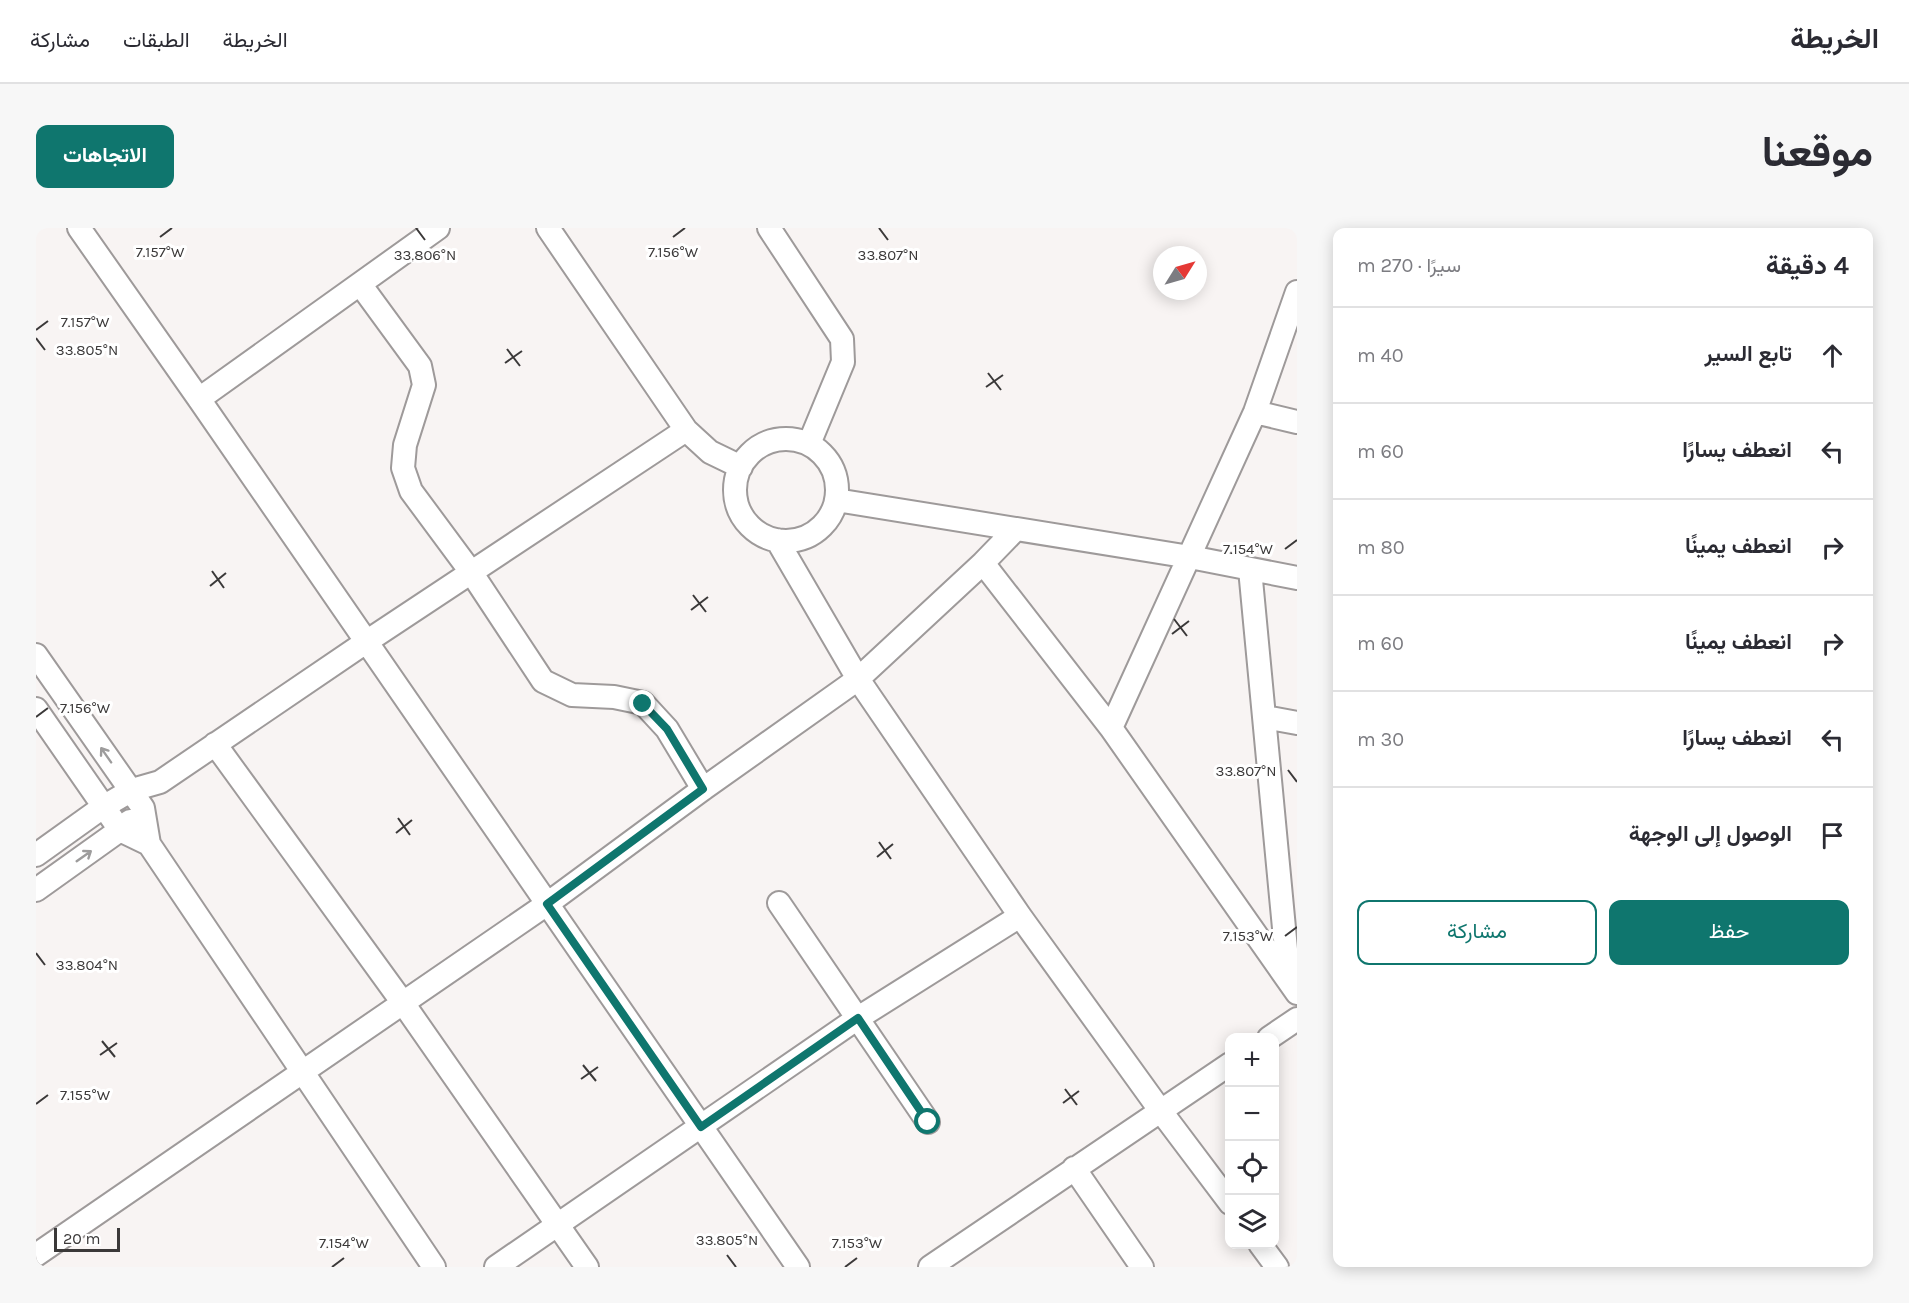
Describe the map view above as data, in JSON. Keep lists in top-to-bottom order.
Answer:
{
  "scale_bar": "20 m",
  "north": "top right",
  "page": {
    "header": "الخريطة",
    "nav": ["الخريطة", "الطبقات", "مشاركة"],
    "title": "موقعنا",
    "buttons": [
      "الاتجاهات",
      ["حفظ", "مشاركة"]
    ],
    "heading": ["4 دقيقة", "سيرًا · 270 m"],
    "list": [
      ["تابع السير", "40 m"],
      ["انعطف يسارًا", "60 m"],
      ["انعطف يمينًا", "80 m"],
      ["انعطف يمينًا", "60 m"],
      ["انعطف يسارًا", "30 m"],
      "الوصول إلى الوجهة"
    ],
    "map_buttons": ["+", "−"],
    "scale": "20 m"
  },
  "coordinates": [
    "7.157°W",
    "7.156°W",
    "33.806°N",
    "33.807°N",
    "33.805°N",
    "7.154°W",
    "7.153°W",
    "33.804°N",
    "7.155°W"
  ]
}
